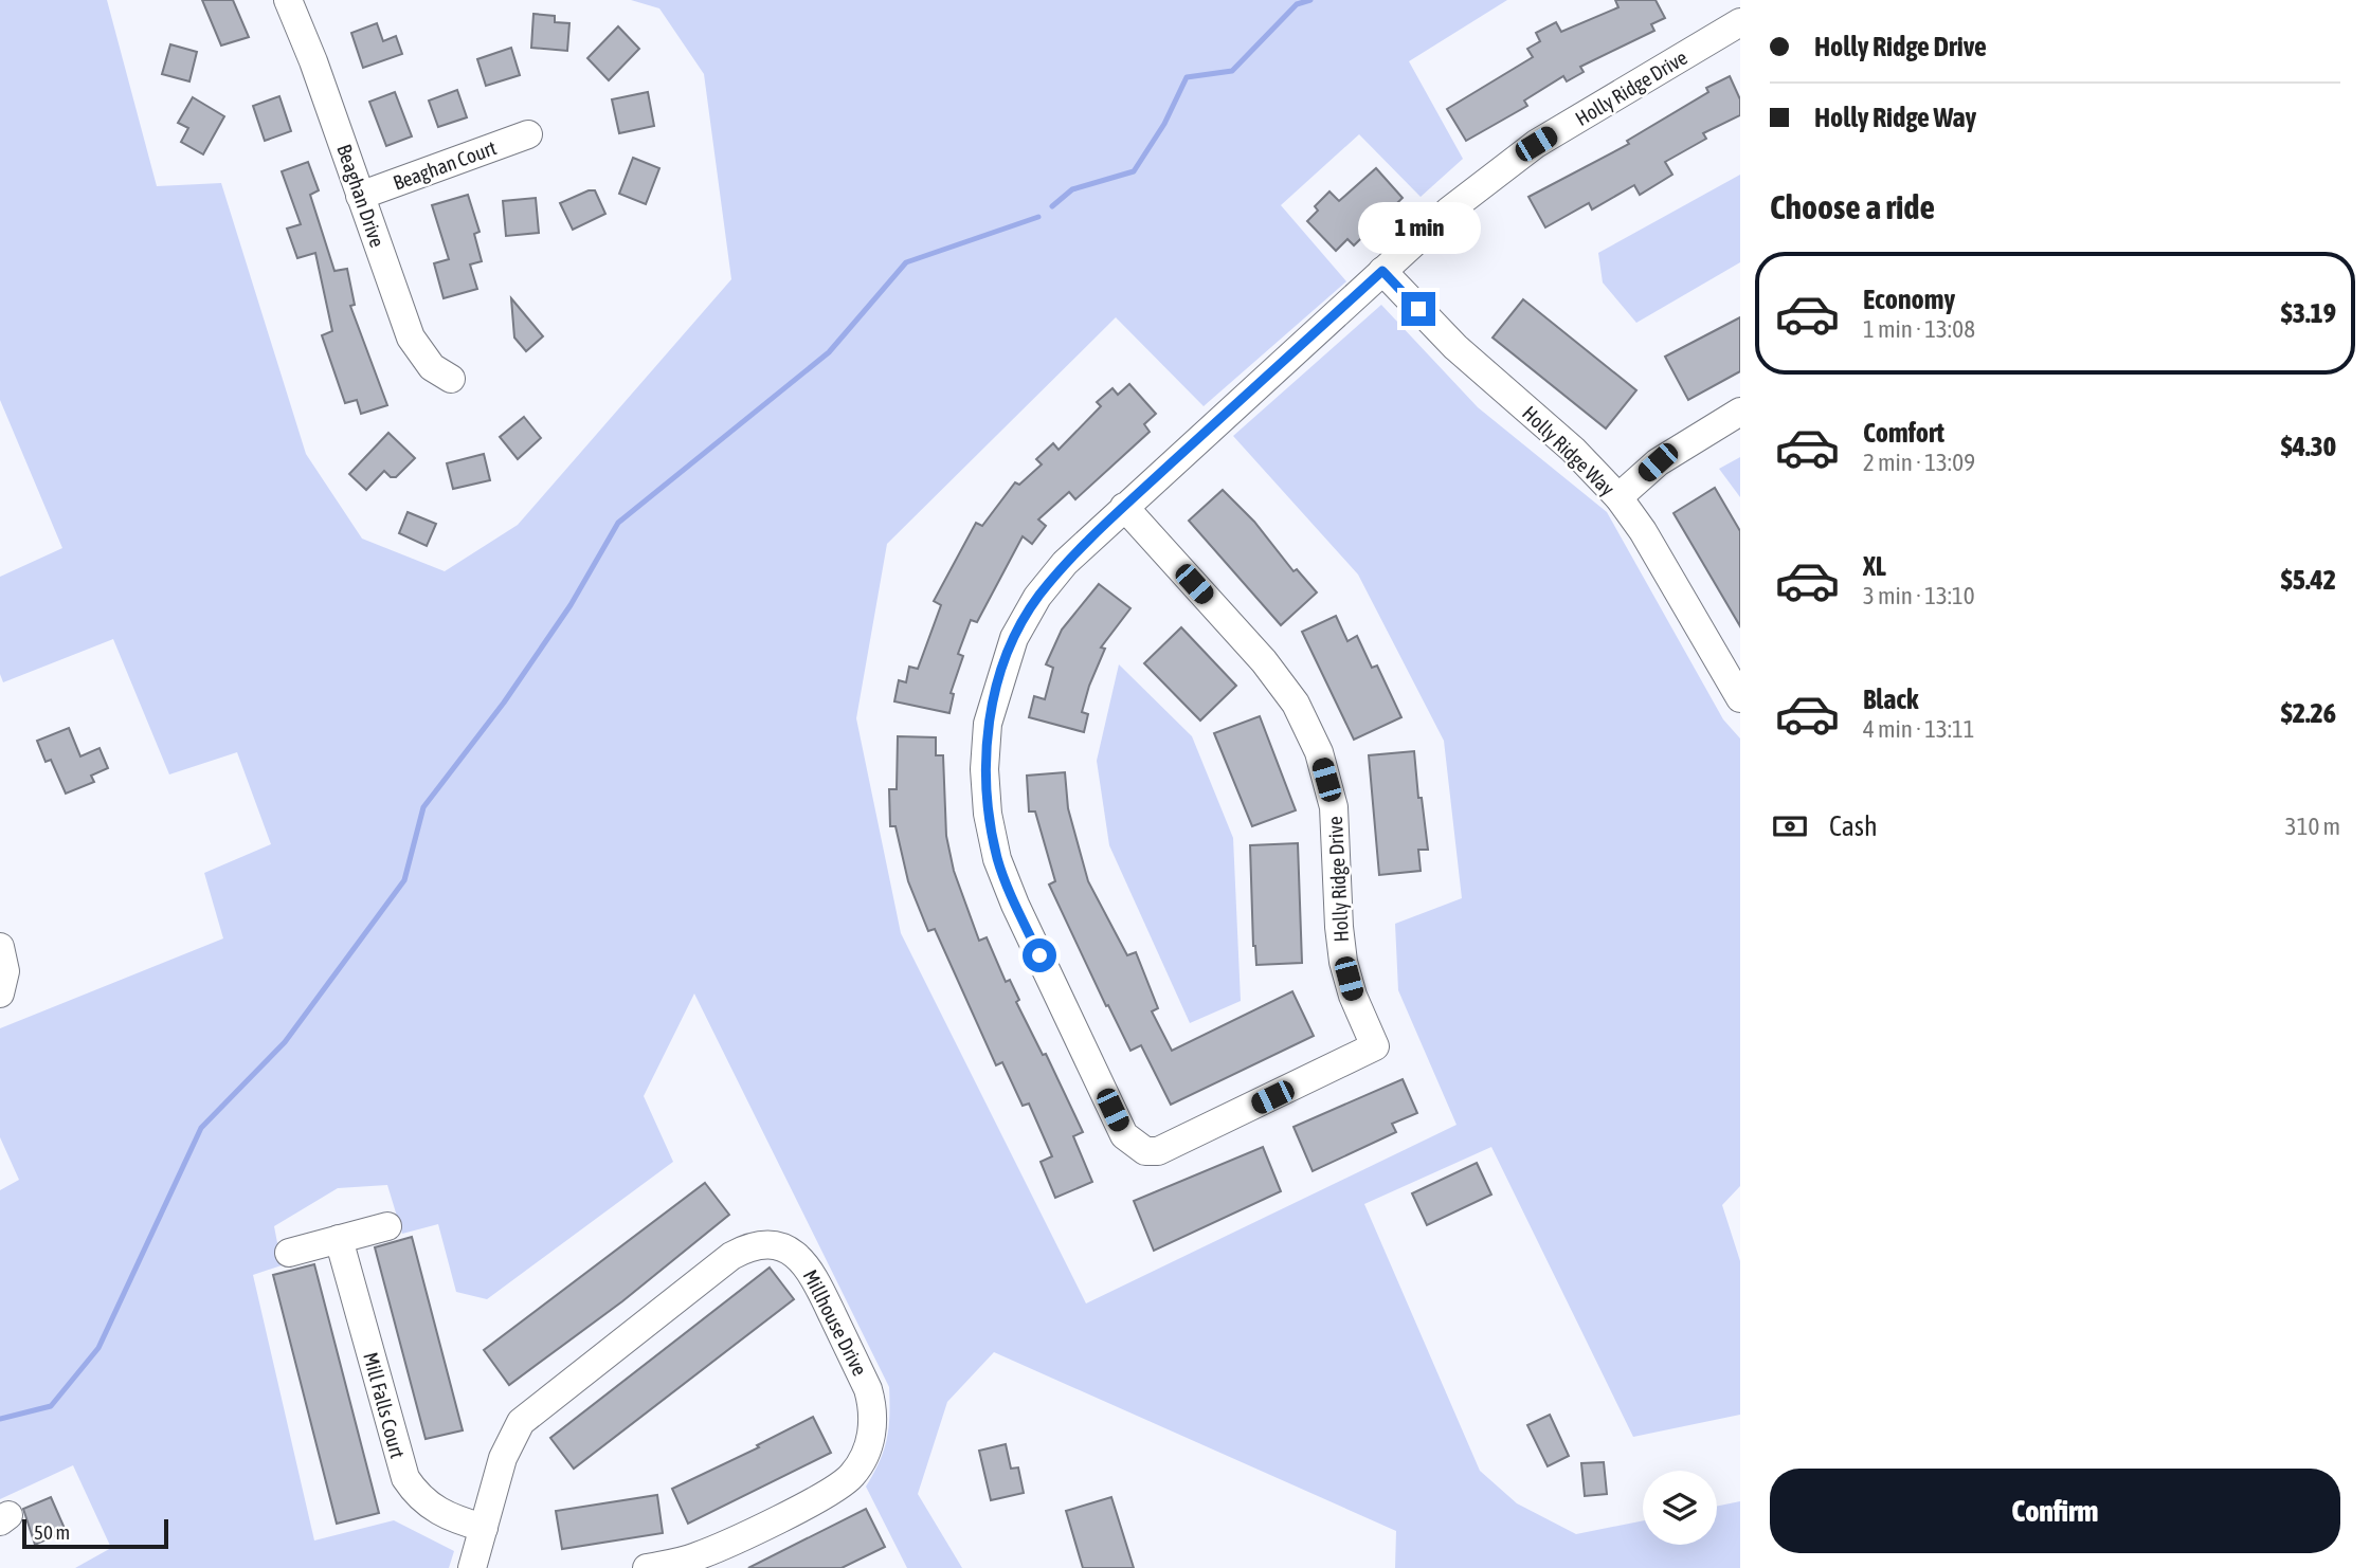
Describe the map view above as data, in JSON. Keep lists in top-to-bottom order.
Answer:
{
  "streets": {
    "street": [
      "Holly Ridge Drive",
      "Beaghan Court",
      "Beaghan Drive",
      "Holly Ridge Way",
      "Millhouse Drive",
      "Mill Falls Court"
    ]
  },
  "crossings": [
    ["Holly Ridge Drive", "Holly Ridge Way"],
    ["Beaghan Court", "Beaghan Drive"],
    ["Millhouse Drive", "Mill Falls Court"]
  ],
  "scale_bar": "50 m",
  "page": {
    "banner": ["Holly Ridge Drive", "Holly Ridge Way"],
    "heading": "Choose a ride",
    "bubble": "1 min",
    "list": [
      {
        "name": "Economy",
        "note": "1 min · 13:08",
        "value": "$3.19"
      },
      {
        "name": "Comfort",
        "note": "2 min · 13:09",
        "value": "$4.30"
      },
      {
        "name": "XL",
        "note": "3 min · 13:10",
        "value": "$5.42"
      },
      {
        "name": "Black",
        "note": "4 min · 13:11",
        "value": "$2.26"
      }
    ],
    "pay": ["Cash", "310 m"],
    "buttons": "Confirm",
    "scale": "50 m"
  }
}
